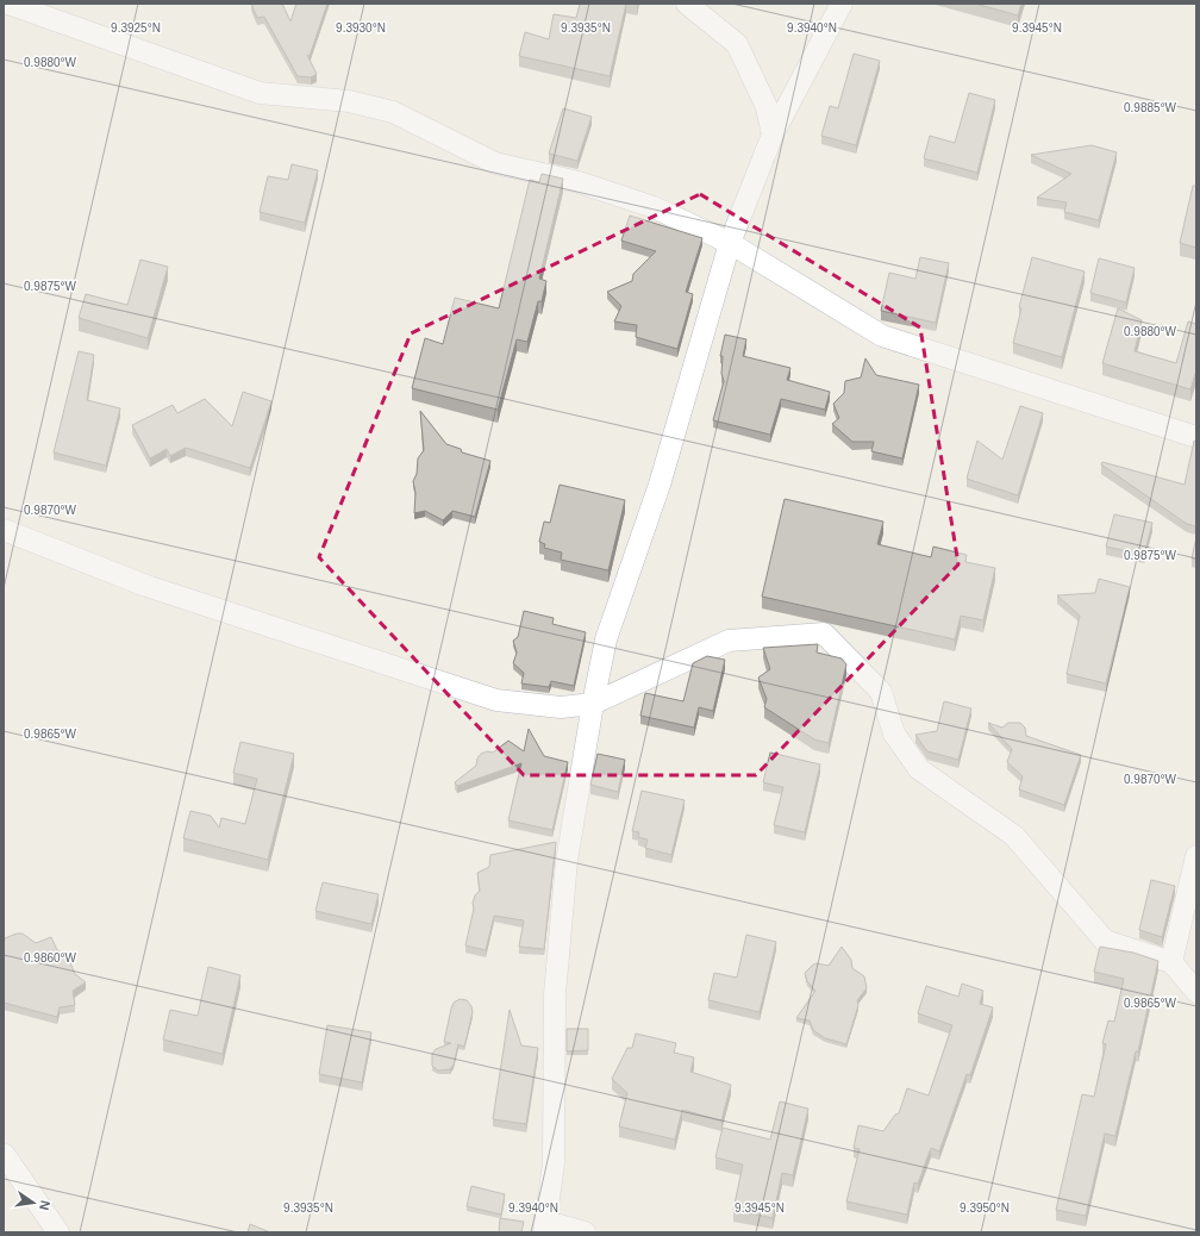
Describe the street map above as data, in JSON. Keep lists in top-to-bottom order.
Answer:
{
  "north": "right",
  "coordinates": [
    "9.3925°N",
    "9.3930°N",
    "9.3935°N",
    "9.3940°N",
    "9.3945°N",
    "0.9880°W",
    "0.9885°W",
    "0.9875°W",
    "0.9870°W",
    "0.9865°W",
    "0.9860°W",
    "9.3950°N"
  ]
}
